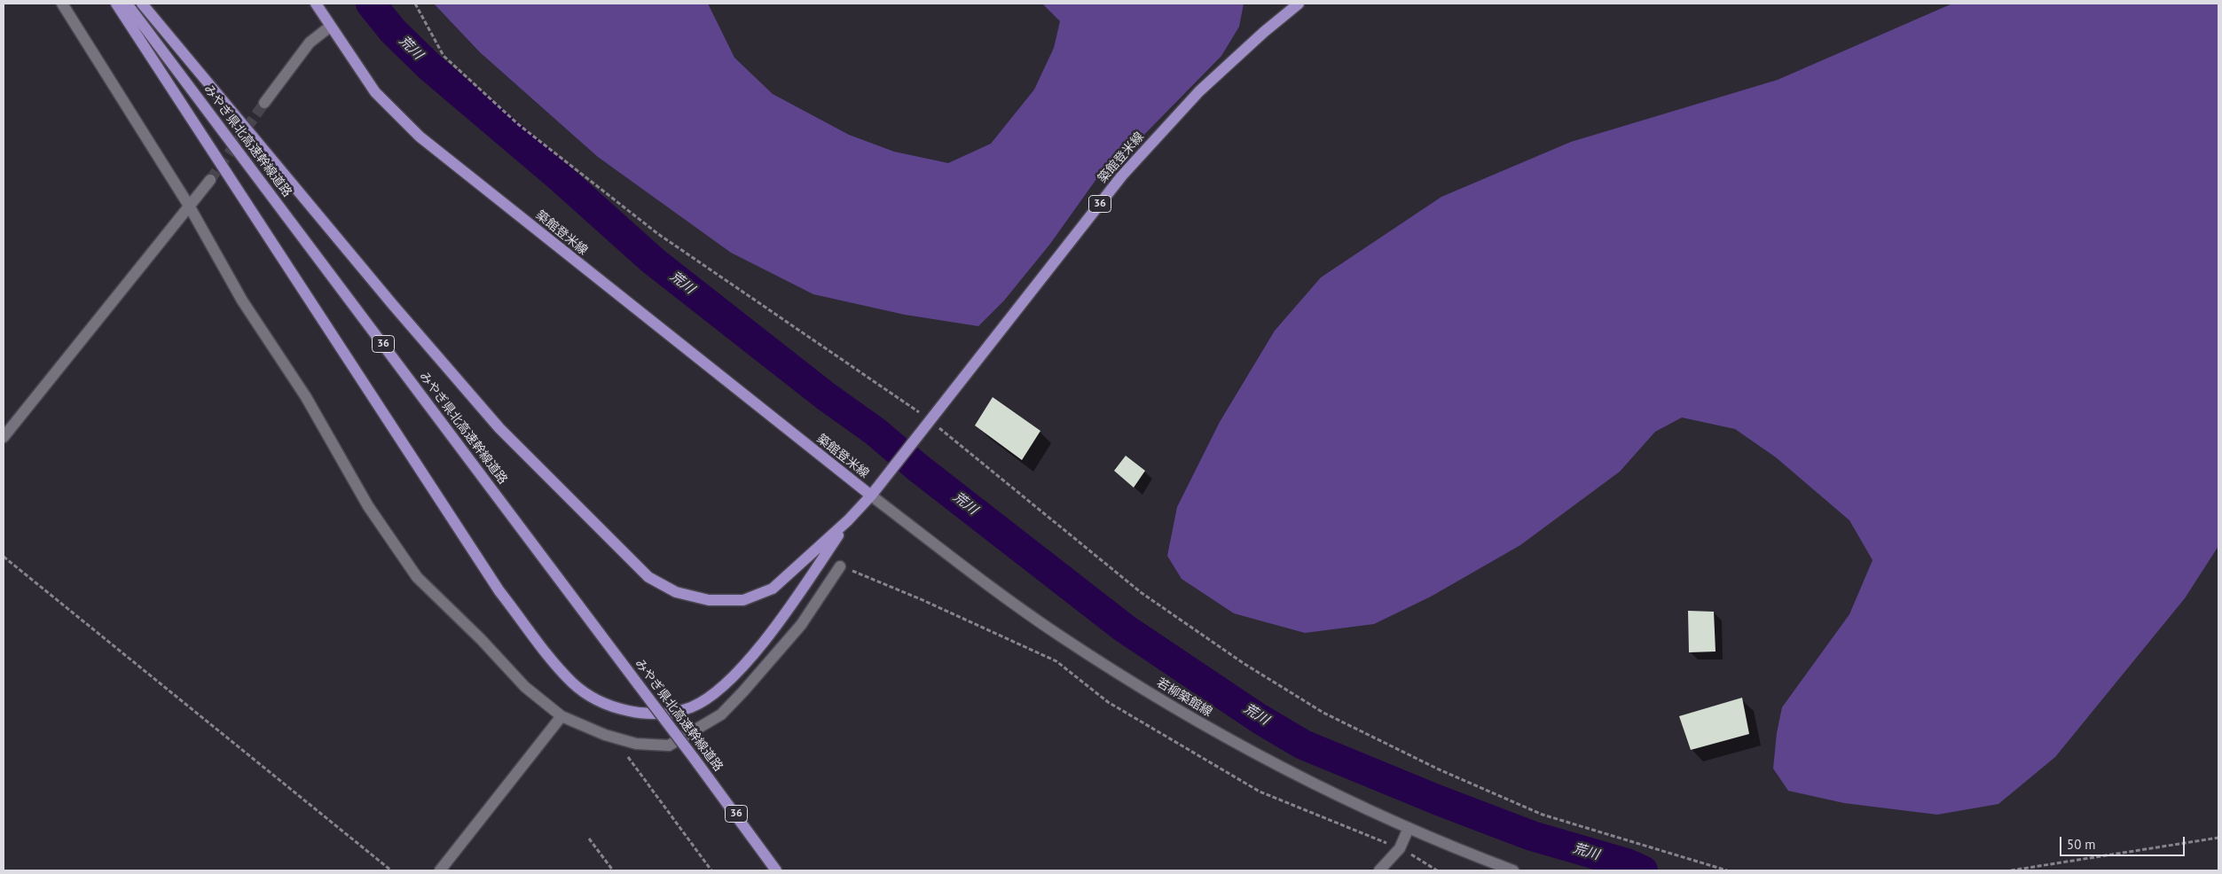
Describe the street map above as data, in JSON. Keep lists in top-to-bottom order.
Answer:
{
  "streets": {
    "main road": ["みやぎ県北高速幹線道路", "築館登米線", "36"],
    "street": ["若柳築館線"]
  },
  "crossings": [
    ["築館登米線", "若柳築館線"]
  ],
  "water": ["荒川"],
  "scale_bar": "50 m"
}
